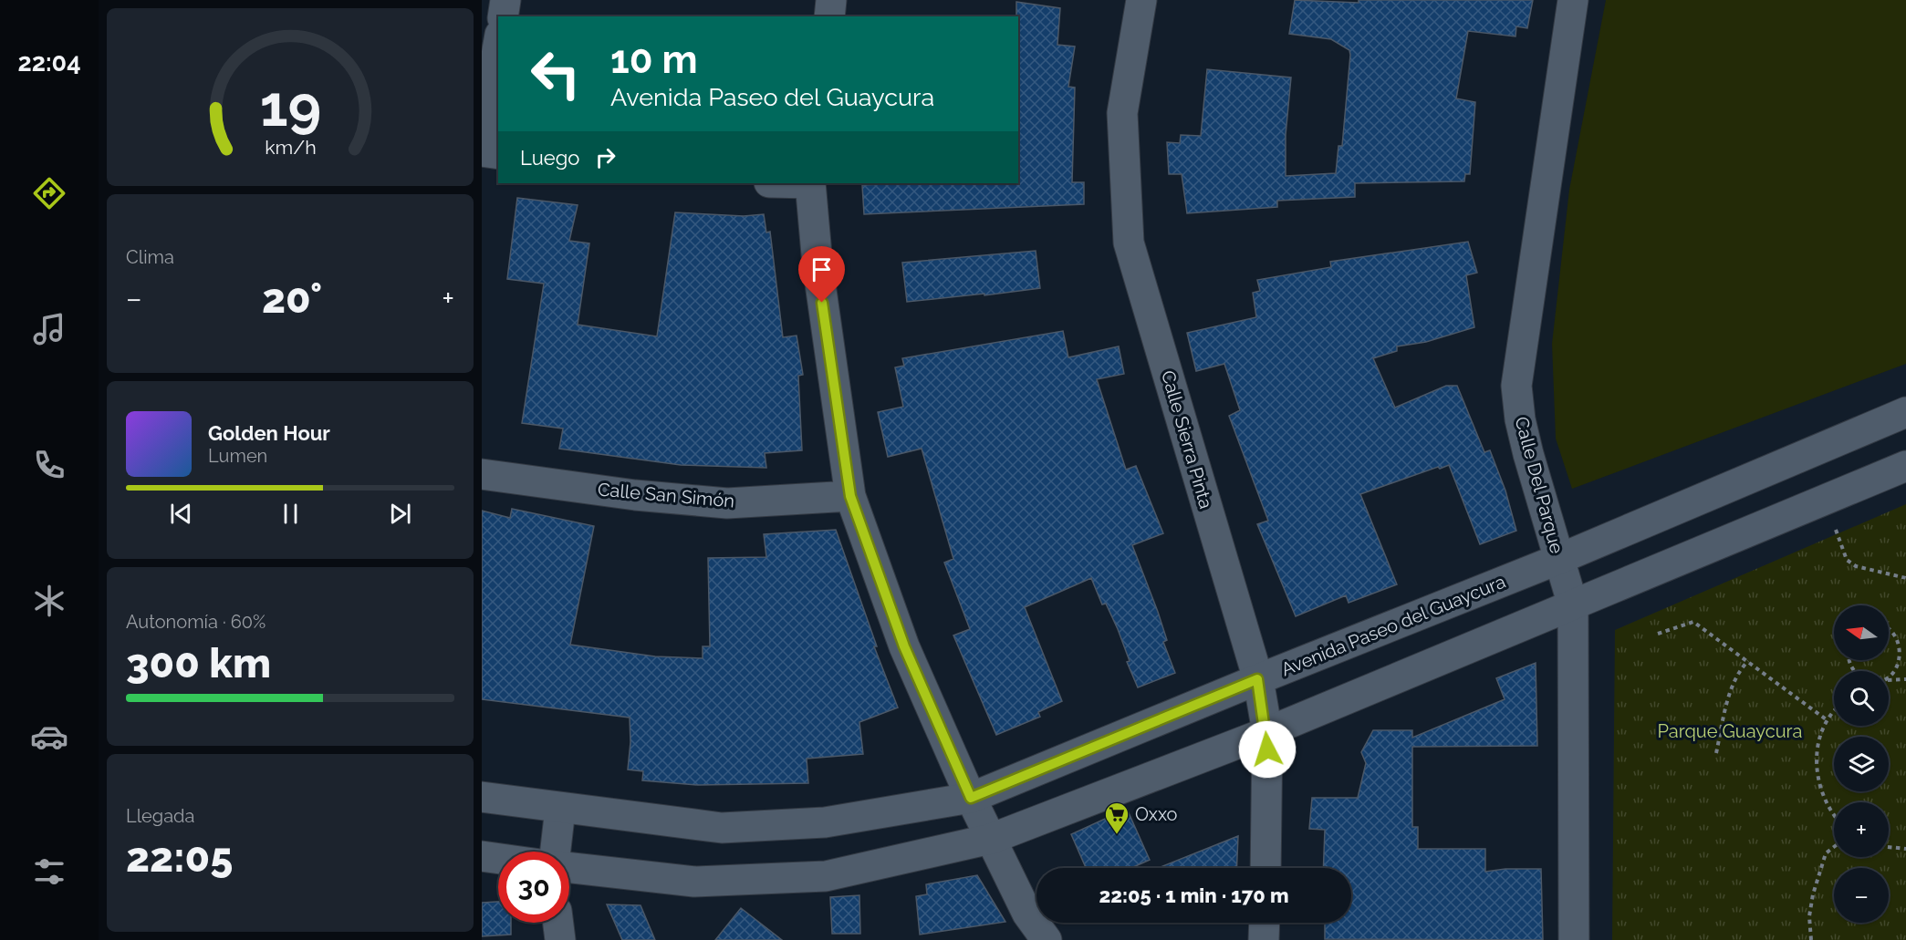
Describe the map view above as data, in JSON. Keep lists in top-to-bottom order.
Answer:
{
  "streets": {
    "street": [
      "Calle Sierra Pinta",
      "Calle Del Parque",
      "Calle San Simón",
      "Avenida Paseo del Guaycura"
    ]
  },
  "crossings": [
    ["Calle Sierra Pinta", "Avenida Paseo del Guaycura"],
    ["Calle Del Parque", "Avenida Paseo del Guaycura"]
  ],
  "parks": ["Parque Guaycura"],
  "places": {
    "supermarket": ["Oxxo"]
  },
  "north": "left",
  "page": {
    "tabs": "22:04",
    "turn": ["10 m", "Avenida Paseo del Guaycura"],
    "then": "Luego",
    "tile": [
      "Clima",
      ["Autonomía · 60%", "300 km"],
      ["Llegada", "22:05"]
    ],
    "heat": ["−", "20°", "+"],
    "song": ["Golden Hour", "Lumen"],
    "map_buttons": ["+", "−"],
    "limit": "30",
    "trip": "22:05 · 1 min · 170 m",
    "gauge": ["19", "km/h"]
  }
}
